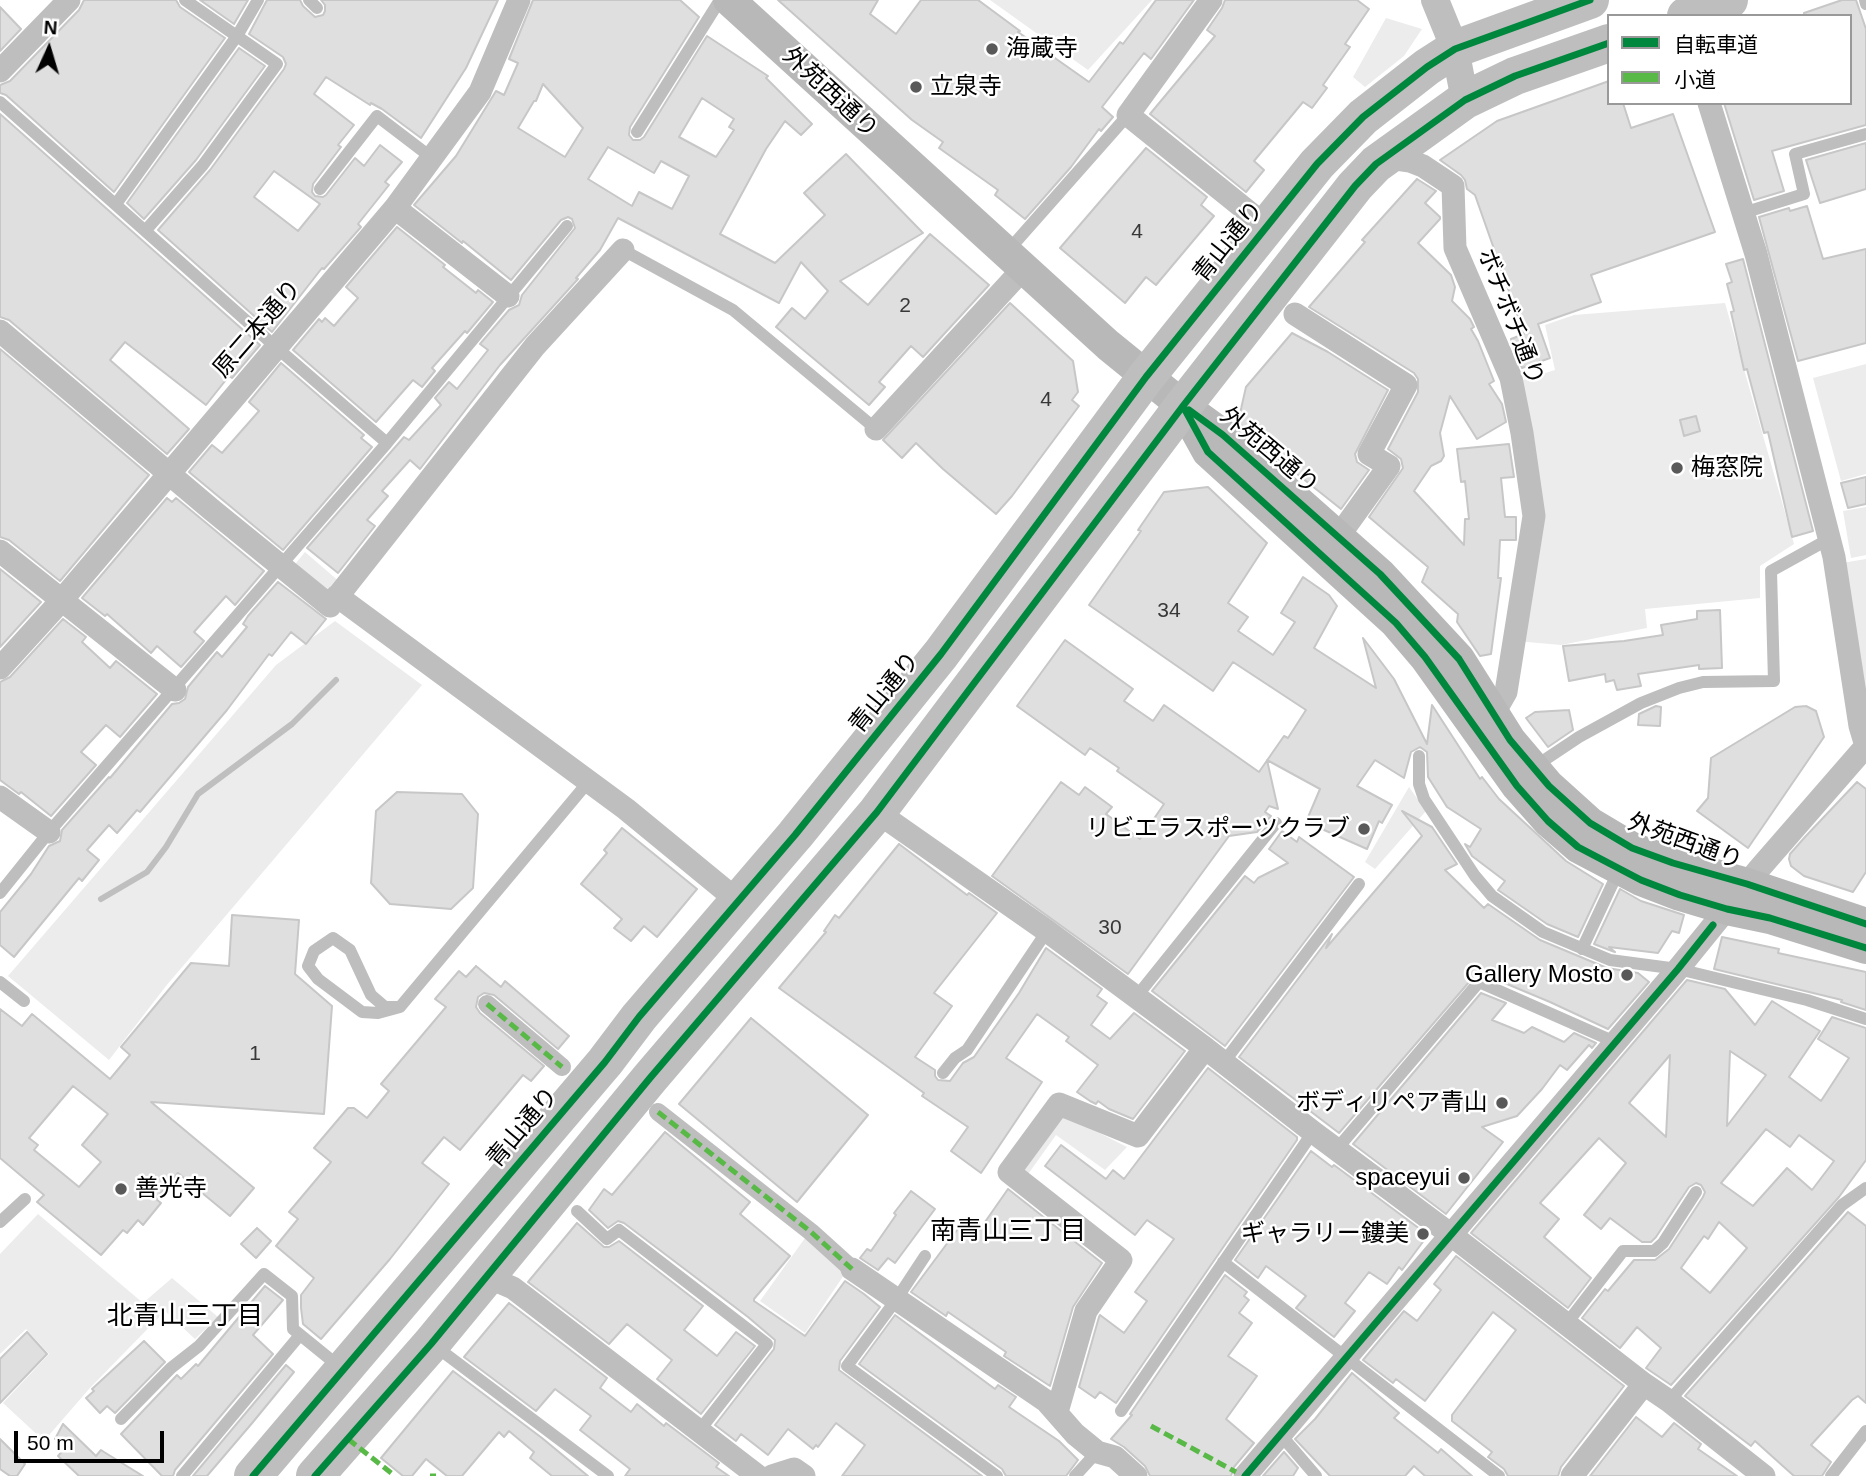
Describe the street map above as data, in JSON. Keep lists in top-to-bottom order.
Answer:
{
  "streets": {
    "highway": ["青山通り"],
    "main road": ["外苑西通り"],
    "street": ["ボチボチ通り", "原二本通り"]
  },
  "crossings": [
    ["外苑西通り", "青山通り"],
    ["外苑西通り", "ボチボチ通り"]
  ],
  "districts": ["南青山三丁目", "北青山三丁目"],
  "places": [
    "海蔵寺",
    "立泉寺",
    "梅窓院",
    "リビエラスポーツクラブ",
    "Gallery Mosto",
    "ボディリペア青山",
    "spaceyui",
    "善光寺",
    "ギャラリー鏤美"
  ],
  "house_numbers": [
    "4",
    "2",
    "4",
    "34",
    "30",
    "1"
  ],
  "legend": ["自転車道", "小道"],
  "scale_bar": "50 m",
  "north": "top"
}
